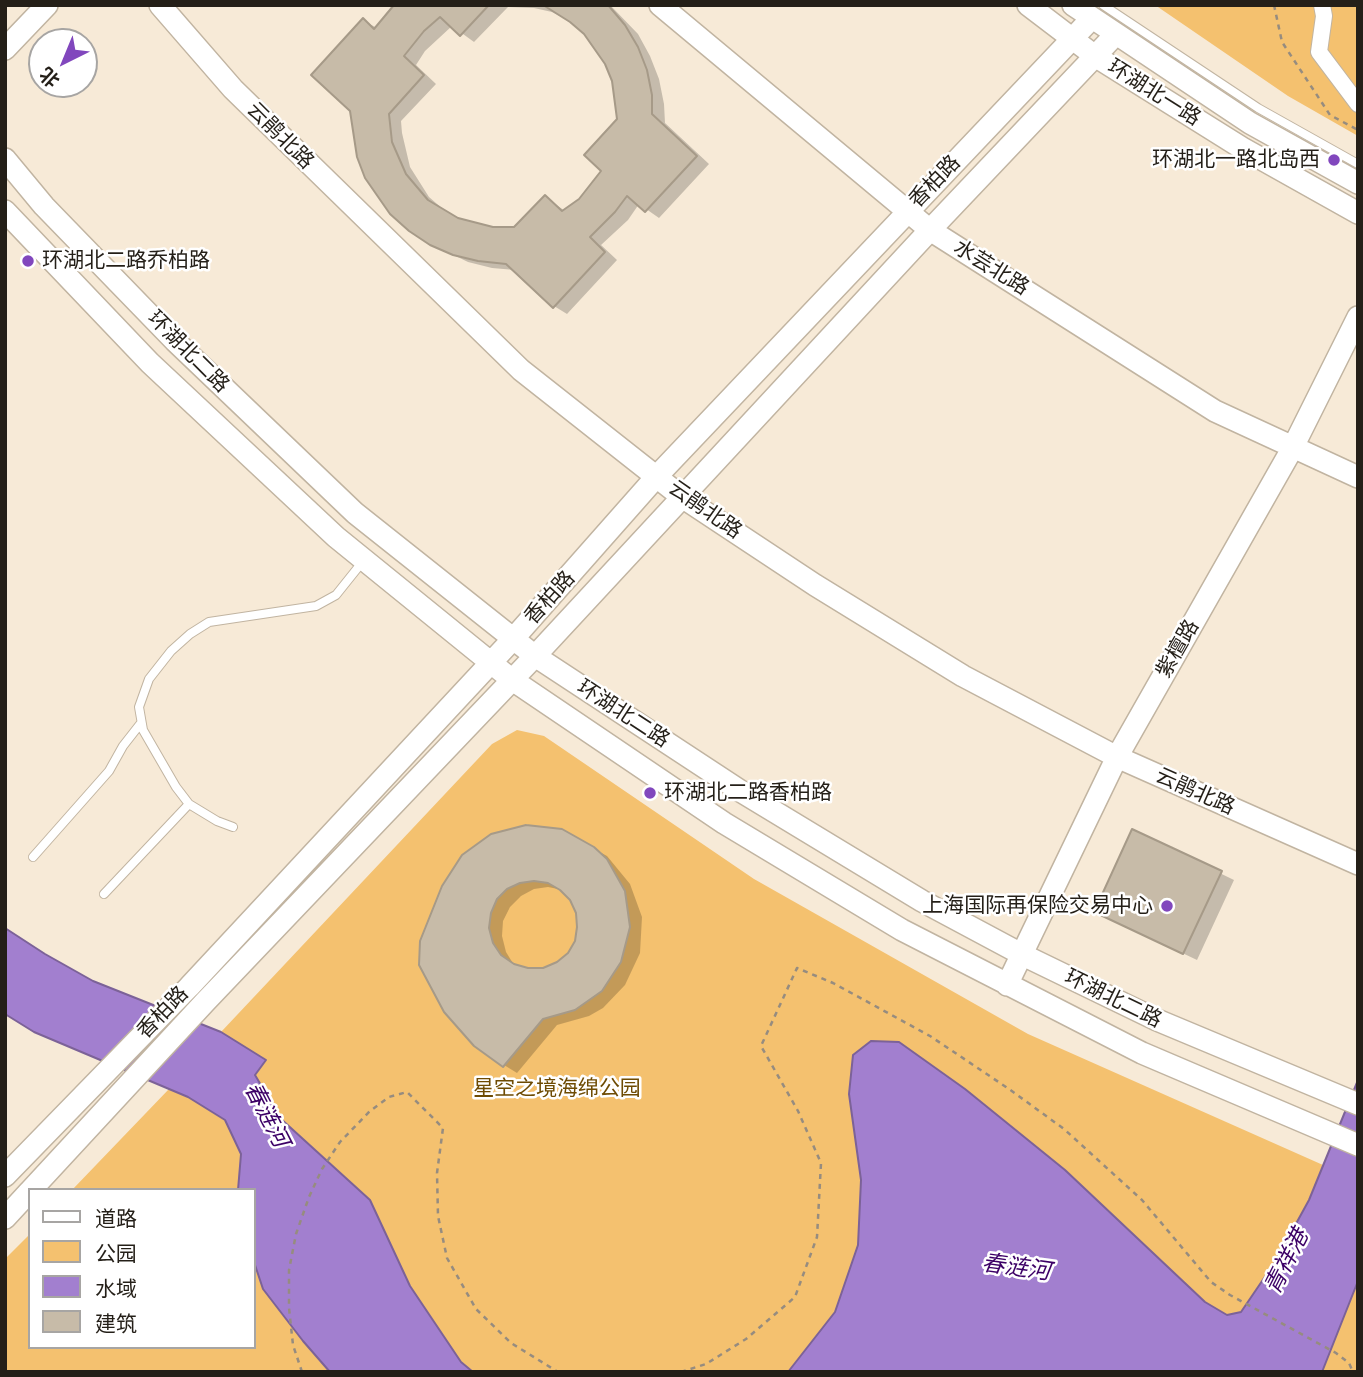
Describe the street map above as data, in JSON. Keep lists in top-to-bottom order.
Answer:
{
  "streets": {
    "main road": [
      "环湖北一路",
      "云鹃北路",
      "香柏路",
      "水芸北路",
      "环湖北二路",
      "紫檀路"
    ]
  },
  "crossings": [
    ["环湖北一路", "香柏路"],
    ["云鹃北路", "香柏路"],
    ["云鹃北路", "紫檀路"],
    ["香柏路", "水芸北路"],
    ["香柏路", "环湖北二路"],
    ["水芸北路", "紫檀路"],
    ["环湖北二路", "紫檀路"]
  ],
  "water": ["春涟河", "青祥港"],
  "parks": ["星空之境海绵公园"],
  "places": [
    "环湖北一路北岛西",
    "环湖北二路乔柏路",
    "环湖北二路香柏路",
    "上海国际再保险交易中心"
  ],
  "legend": [
    "道路",
    "公园",
    "水域",
    "建筑"
  ],
  "north": "bottom left"
}
